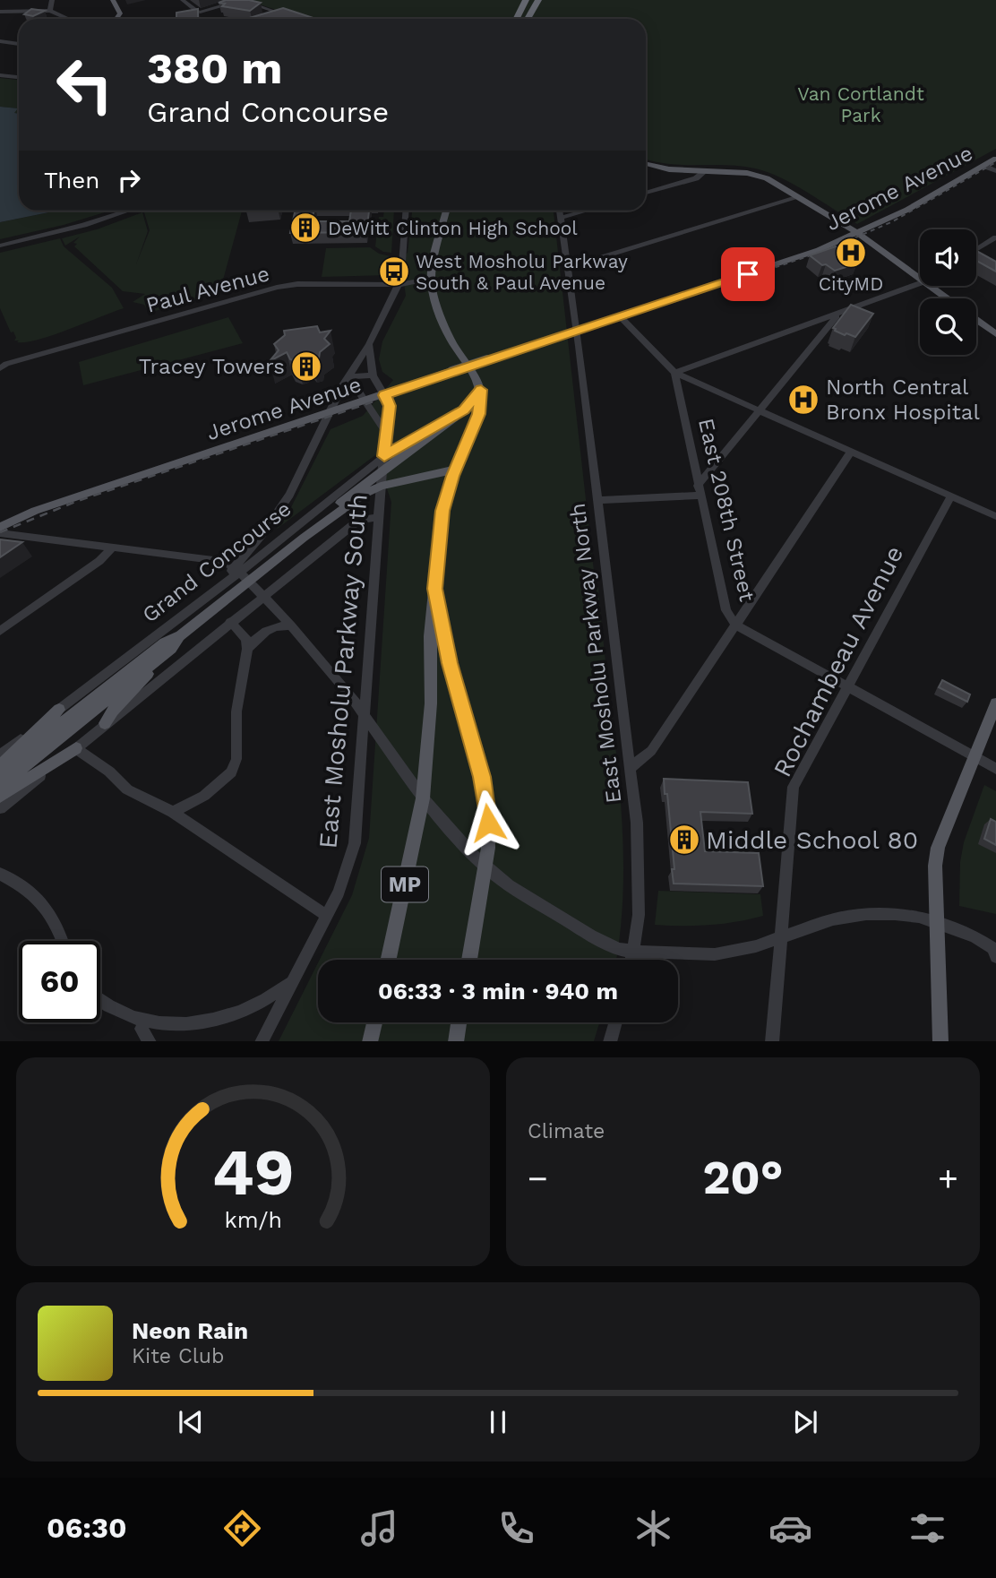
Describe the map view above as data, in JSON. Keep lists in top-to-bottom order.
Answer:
{
  "streets": {
    "main road": ["Jerome Avenue", "Grand Concourse", "MP"],
    "street": [
      "Paul Avenue",
      "East 208th Street",
      "East Mosholu Parkway North",
      "Rochambeau Avenue",
      "East Mosholu Parkway South"
    ]
  },
  "crossings": [
    ["Jerome Avenue", "East Mosholu Parkway North"],
    ["Jerome Avenue", "East Mosholu Parkway South"],
    ["East 208th Street", "Rochambeau Avenue"],
    ["Grand Concourse", "East Mosholu Parkway South"],
    ["Grand Concourse", "MP"]
  ],
  "parks": ["Van Cortlandt Park"],
  "places": {
    "building": ["DeWitt Clinton High School", "Tracey Towers", "Middle School 80"],
    "hospital": ["CityMD", "North Central Bronx Hospital"],
    "bus stop": ["West Mosholu Parkway South & Paul Avenue"]
  },
  "page": {
    "turn": ["380 m", "Grand Concourse"],
    "then": "Then",
    "limit": "60",
    "trip": "06:33 · 3 min · 940 m",
    "tile": "Climate",
    "heat": ["−", "20°", "+"],
    "song": ["Neon Rain", "Kite Club"],
    "tabs": "06:30",
    "gauge": ["49", "km/h"]
  }
}
